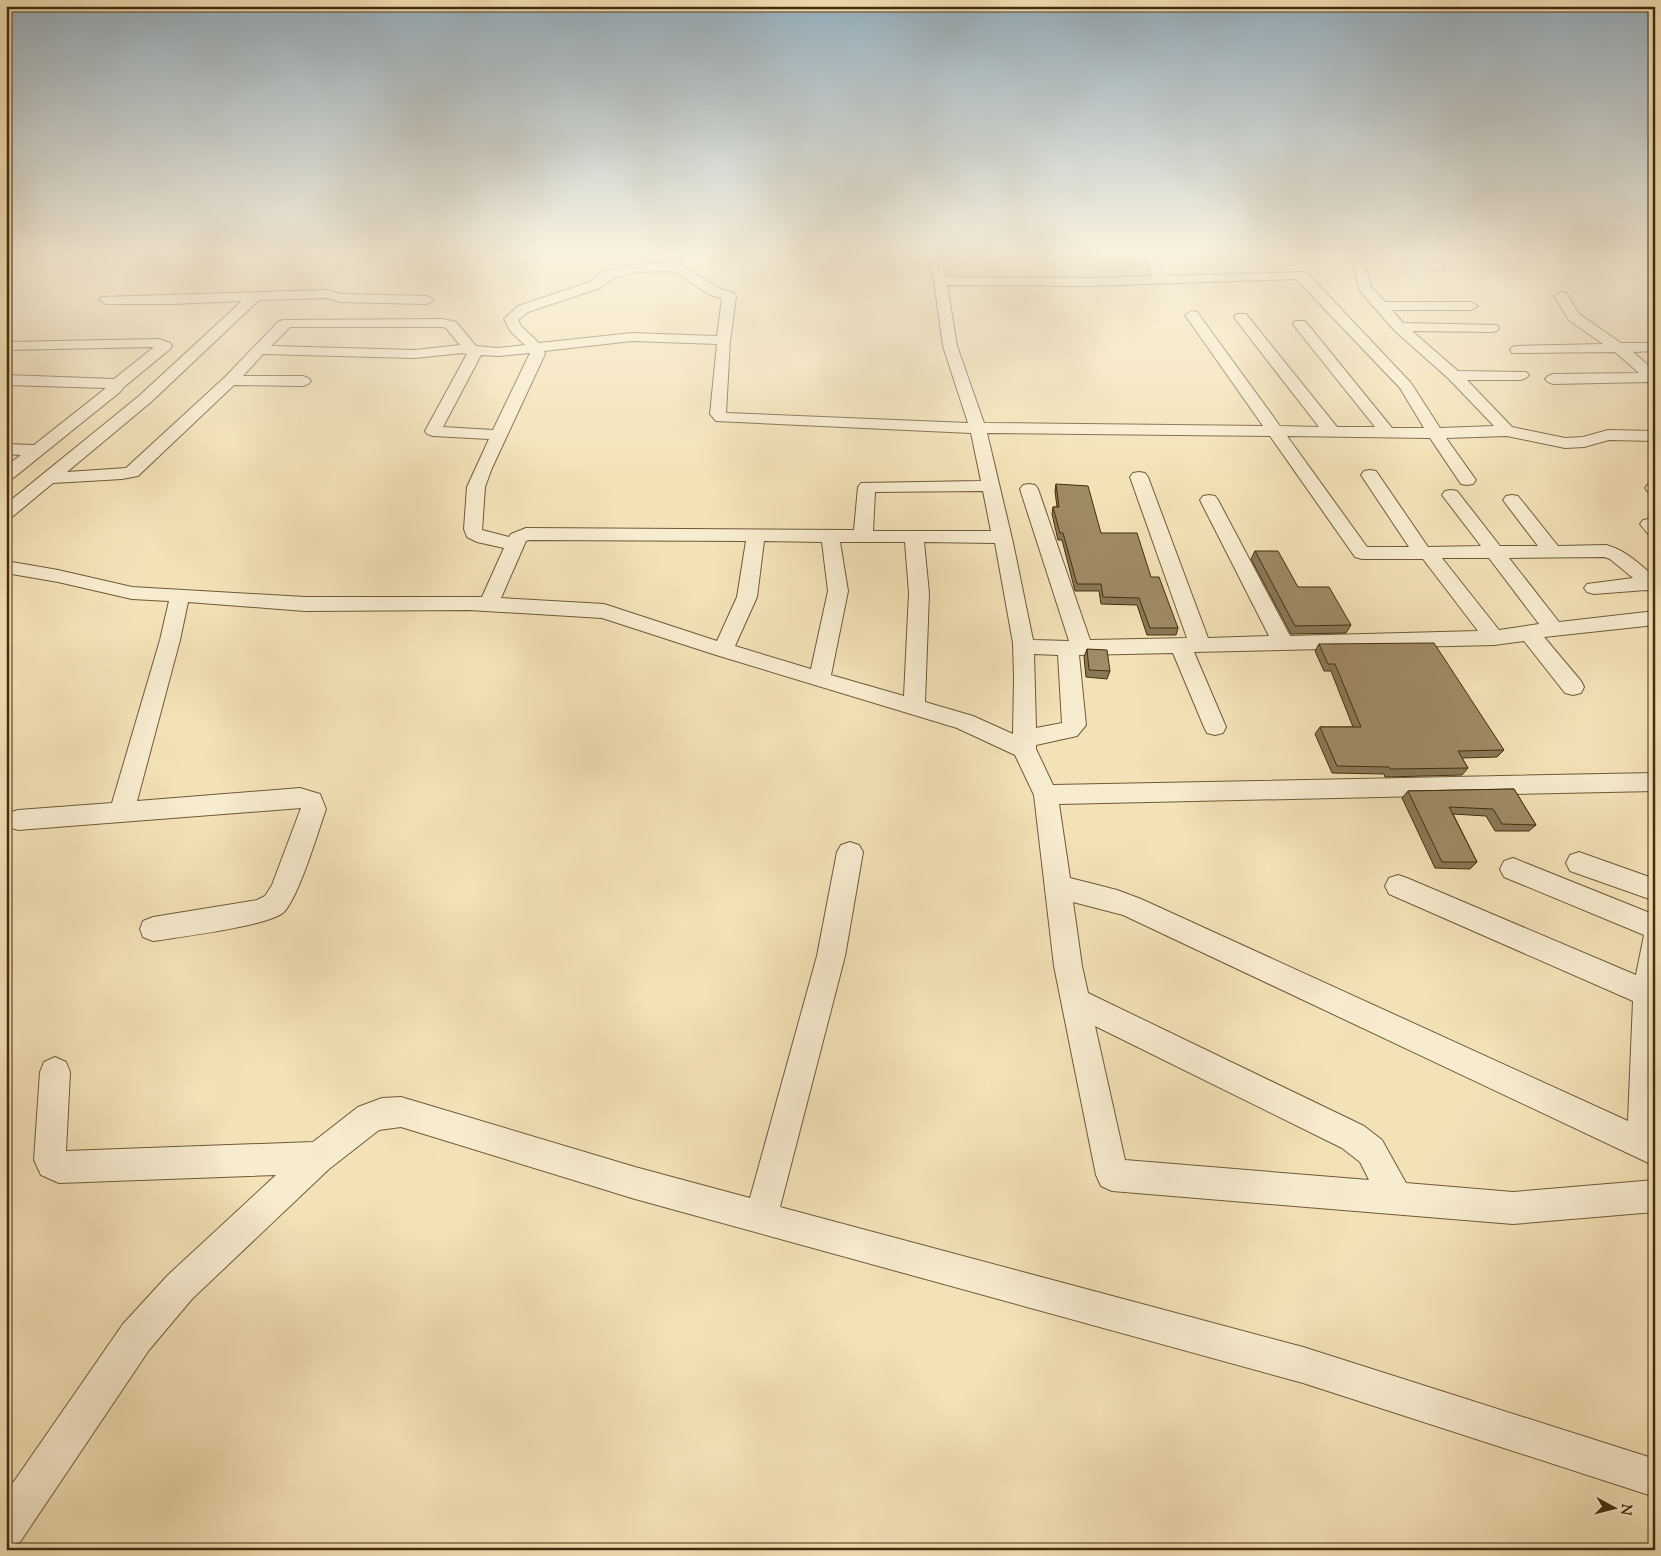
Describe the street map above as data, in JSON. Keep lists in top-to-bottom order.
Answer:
{
  "north": "right"
}
